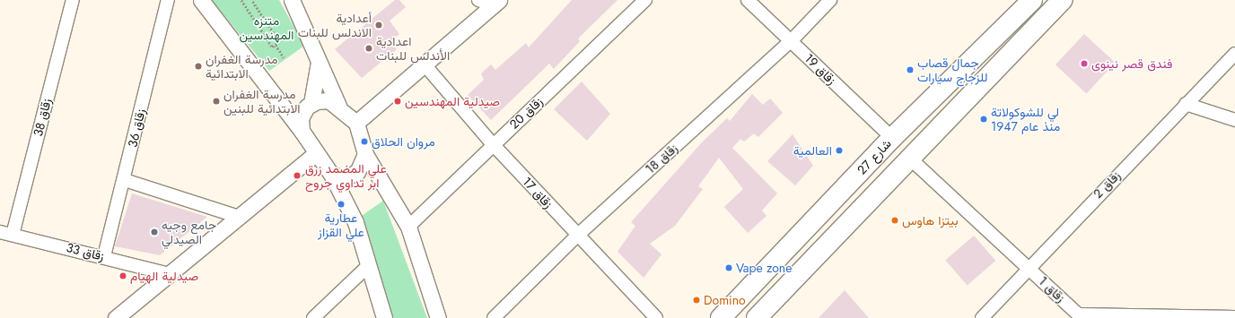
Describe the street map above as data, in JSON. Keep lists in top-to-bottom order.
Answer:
{
  "streets": {
    "main road": ["شارع 27"],
    "street": [
      "زقاق 19",
      "زقاق 20",
      "زقاق 38",
      "زقاق 36",
      "زقاق 18",
      "زقاق 2",
      "زقاق 17",
      "زقاق 33",
      "زقاق 1"
    ]
  },
  "crossings": [
    ["زقاق 19", "شارع 27"],
    ["زقاق 19", "زقاق 18"],
    ["زقاق 20", "زقاق 17"],
    ["زقاق 38", "زقاق 33"],
    ["زقاق 36", "زقاق 33"],
    ["زقاق 18", "زقاق 17"],
    ["زقاق 2", "زقاق 1"]
  ],
  "parks": ["متنزه المهندسين"],
  "places": [
    "أعدادية الاندلس للبنات",
    "اعدادية الأندلس للبنات",
    "فندق قصر نينوى",
    "مدرسة الغفران الابتدائية",
    "جمال قصاب للزجاج سيارات",
    "مدرسة الغفران الابتدائية للبنين",
    "صيدلية المهندسين",
    "لي للشوكولاتة منذ عام 1947",
    "مروان الحلاق",
    "العالمية",
    "علي المضمد زرق ابر تداوي جروح",
    "عطارية علي القزاز",
    "بيتزا هاوس",
    "جامع وجيه الصيدلي",
    "Vape zone",
    "صيدلية الهيام",
    "Domino"
  ]
}
